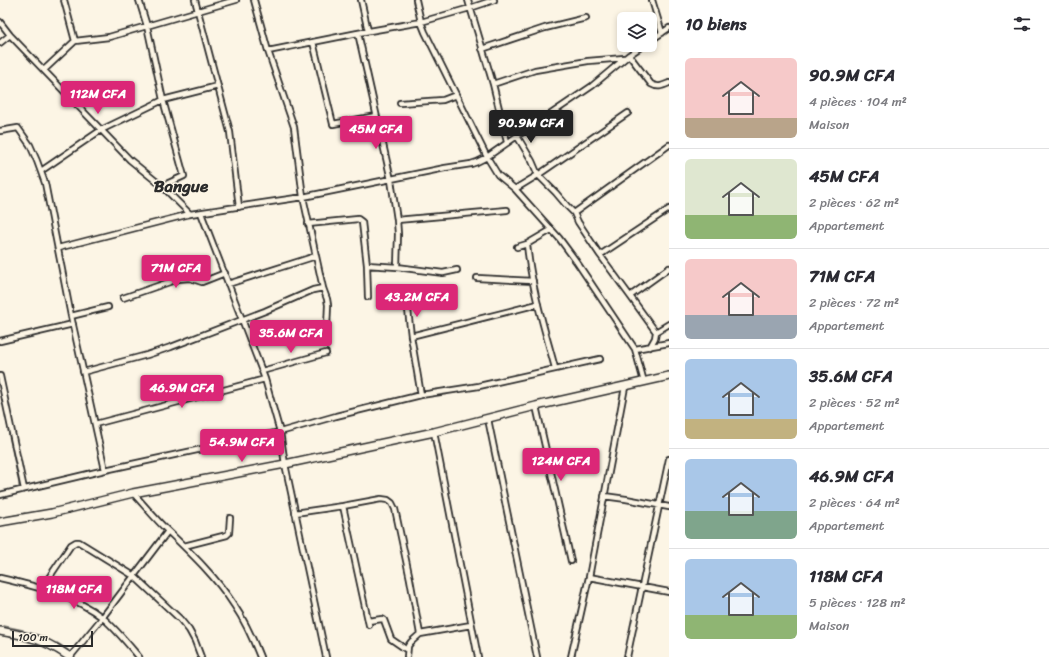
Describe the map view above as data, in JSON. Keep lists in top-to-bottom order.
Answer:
{
  "districts": ["Bangue"],
  "scale_bar": "100 m",
  "page": {
    "heading": "10 biens",
    "list": [
      {
        "name": "90.9M CFA",
        "note": "4 pièces · 104 m² · Maison"
      },
      {
        "name": "45M CFA",
        "note": "2 pièces · 62 m² · Appartement"
      },
      {
        "name": "71M CFA",
        "note": "2 pièces · 72 m² · Appartement"
      },
      {
        "name": "35.6M CFA",
        "note": "2 pièces · 52 m² · Appartement"
      },
      {
        "name": "46.9M CFA",
        "note": "2 pièces · 64 m² · Appartement"
      },
      {
        "name": "118M CFA",
        "note": "5 pièces · 128 m² · Maison"
      }
    ],
    "price": [
      "112M CFA",
      "90.9M CFA",
      "45M CFA",
      "71M CFA",
      "43.2M CFA",
      "35.6M CFA",
      "46.9M CFA",
      "54.9M CFA",
      "124M CFA",
      "118M CFA"
    ],
    "scale": "100 m"
  }
}
